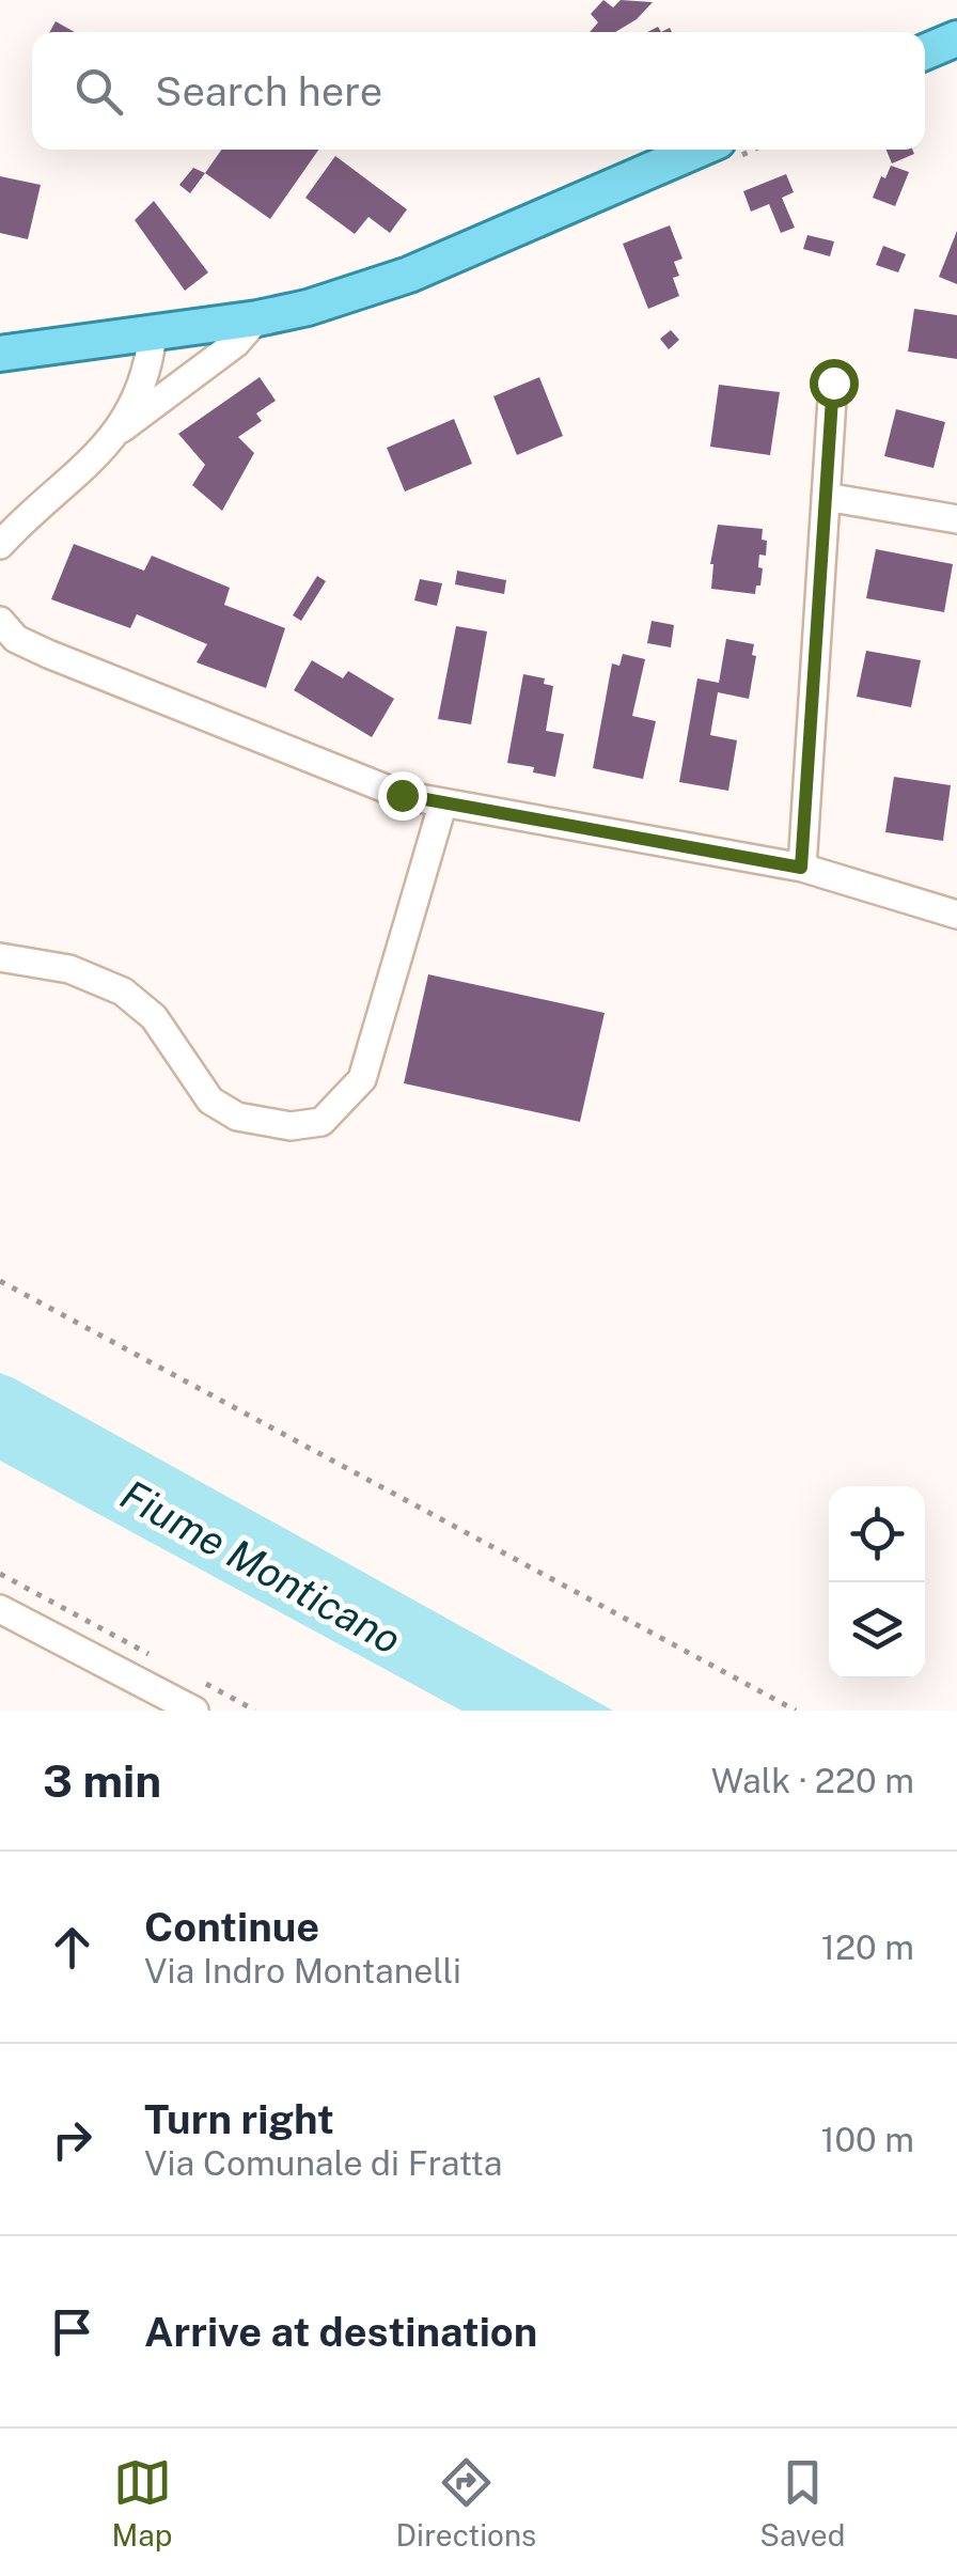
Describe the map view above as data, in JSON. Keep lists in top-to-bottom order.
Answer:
{
  "water": ["Fiume Monticano"],
  "page": {
    "search": "Search here",
    "heading": ["3 min", "Walk · 220 m"],
    "list": [
      ["Continue", "Via Indro Montanelli", "120 m"],
      ["Turn right", "Via Comunale di Fratta", "100 m"],
      "Arrive at destination"
    ],
    "nav": ["Map", "Directions", "Saved"]
  }
}
